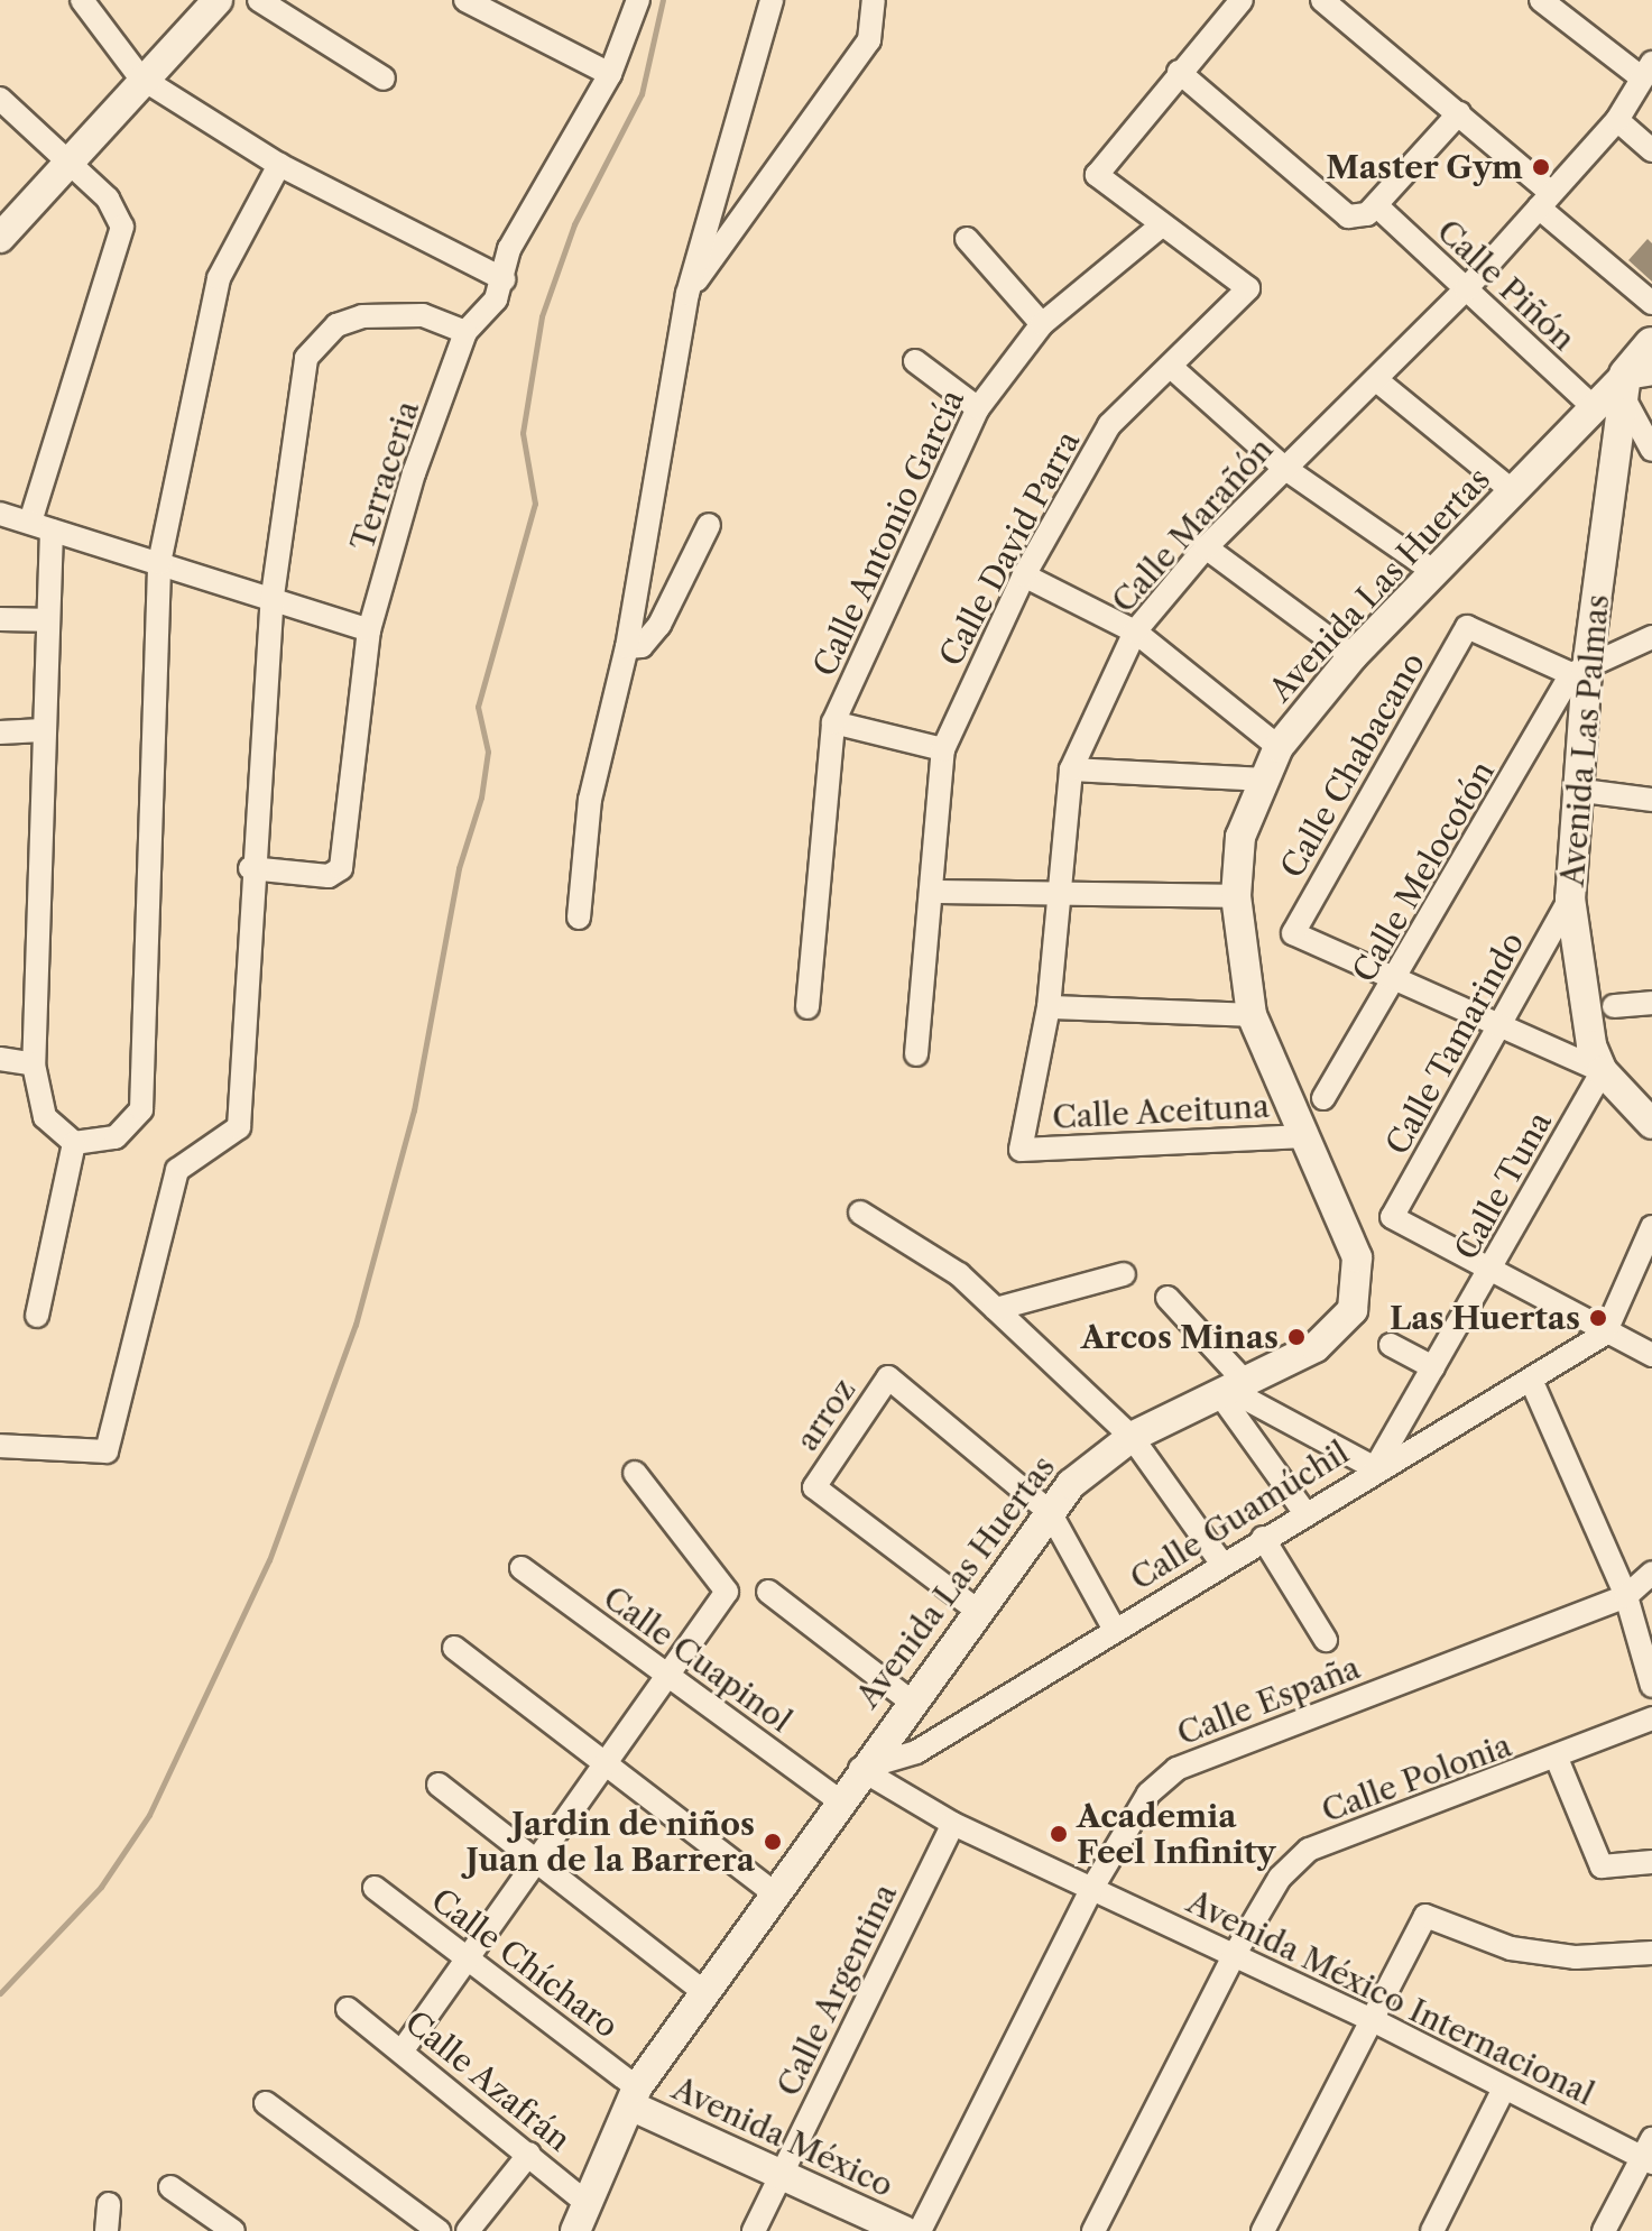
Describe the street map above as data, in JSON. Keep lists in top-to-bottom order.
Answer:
{
  "streets": {
    "street": [
      "Calle Piñón",
      "Terraceria",
      "Calle Marañón",
      "Calle Antonio García",
      "Calle David Parra",
      "Avenida Las Huertas",
      "Avenida Las Palmas",
      "Calle Chabacano",
      "Calle Melocotón",
      "Calle Tamarindo",
      "Calle Aceituna",
      "Calle Tuna",
      "arroz",
      "Calle Guamúchil",
      "Calle Cuapinol",
      "Calle España",
      "Calle Polonia",
      "Calle Chícharo",
      "Calle Argentina",
      "Avenida México Internacional",
      "Calle Azafrán",
      "Avenida México"
    ]
  },
  "crossings": [
    ["Calle Piñón", "Calle Marañón"],
    ["Calle Piñón", "Avenida Las Huertas"],
    ["Calle Marañón", "Calle Aceituna"],
    ["Calle Antonio García", "Calle David Parra"],
    ["Avenida Las Huertas", "Avenida Las Palmas"],
    ["Avenida Las Huertas", "Calle Aceituna"],
    ["Avenida Las Huertas", "arroz"],
    ["Avenida Las Huertas", "Calle Guamúchil"],
    ["Avenida Las Huertas", "Calle Cuapinol"],
    ["Avenida Las Huertas", "Calle Chícharo"],
    ["Avenida Las Huertas", "Avenida México Internacional"],
    ["Avenida Las Huertas", "Calle Azafrán"],
    ["Avenida Las Huertas", "Avenida México"],
    ["Avenida Las Palmas", "Calle Chabacano"],
    ["Avenida Las Palmas", "Calle Melocotón"],
    ["Avenida Las Palmas", "Calle Tamarindo"],
    ["Avenida Las Palmas", "Calle Tuna"],
    ["Calle Chabacano", "Calle Melocotón"],
    ["Calle Tamarindo", "Calle Tuna"],
    ["Calle Tuna", "Calle Guamúchil"],
    ["Calle Guamúchil", "Avenida México Internacional"],
    ["Calle España", "Avenida México Internacional"],
    ["Calle Polonia", "Avenida México Internacional"],
    ["Calle Chícharo", "Avenida México"],
    ["Calle Argentina", "Avenida México Internacional"],
    ["Calle Argentina", "Avenida México"]
  ],
  "places": [
    "Master Gym",
    "Las Huertas",
    "Arcos Minas",
    "Academia Feel Infinity",
    "Jardin de niños Juan de la Barrera"
  ]
}
